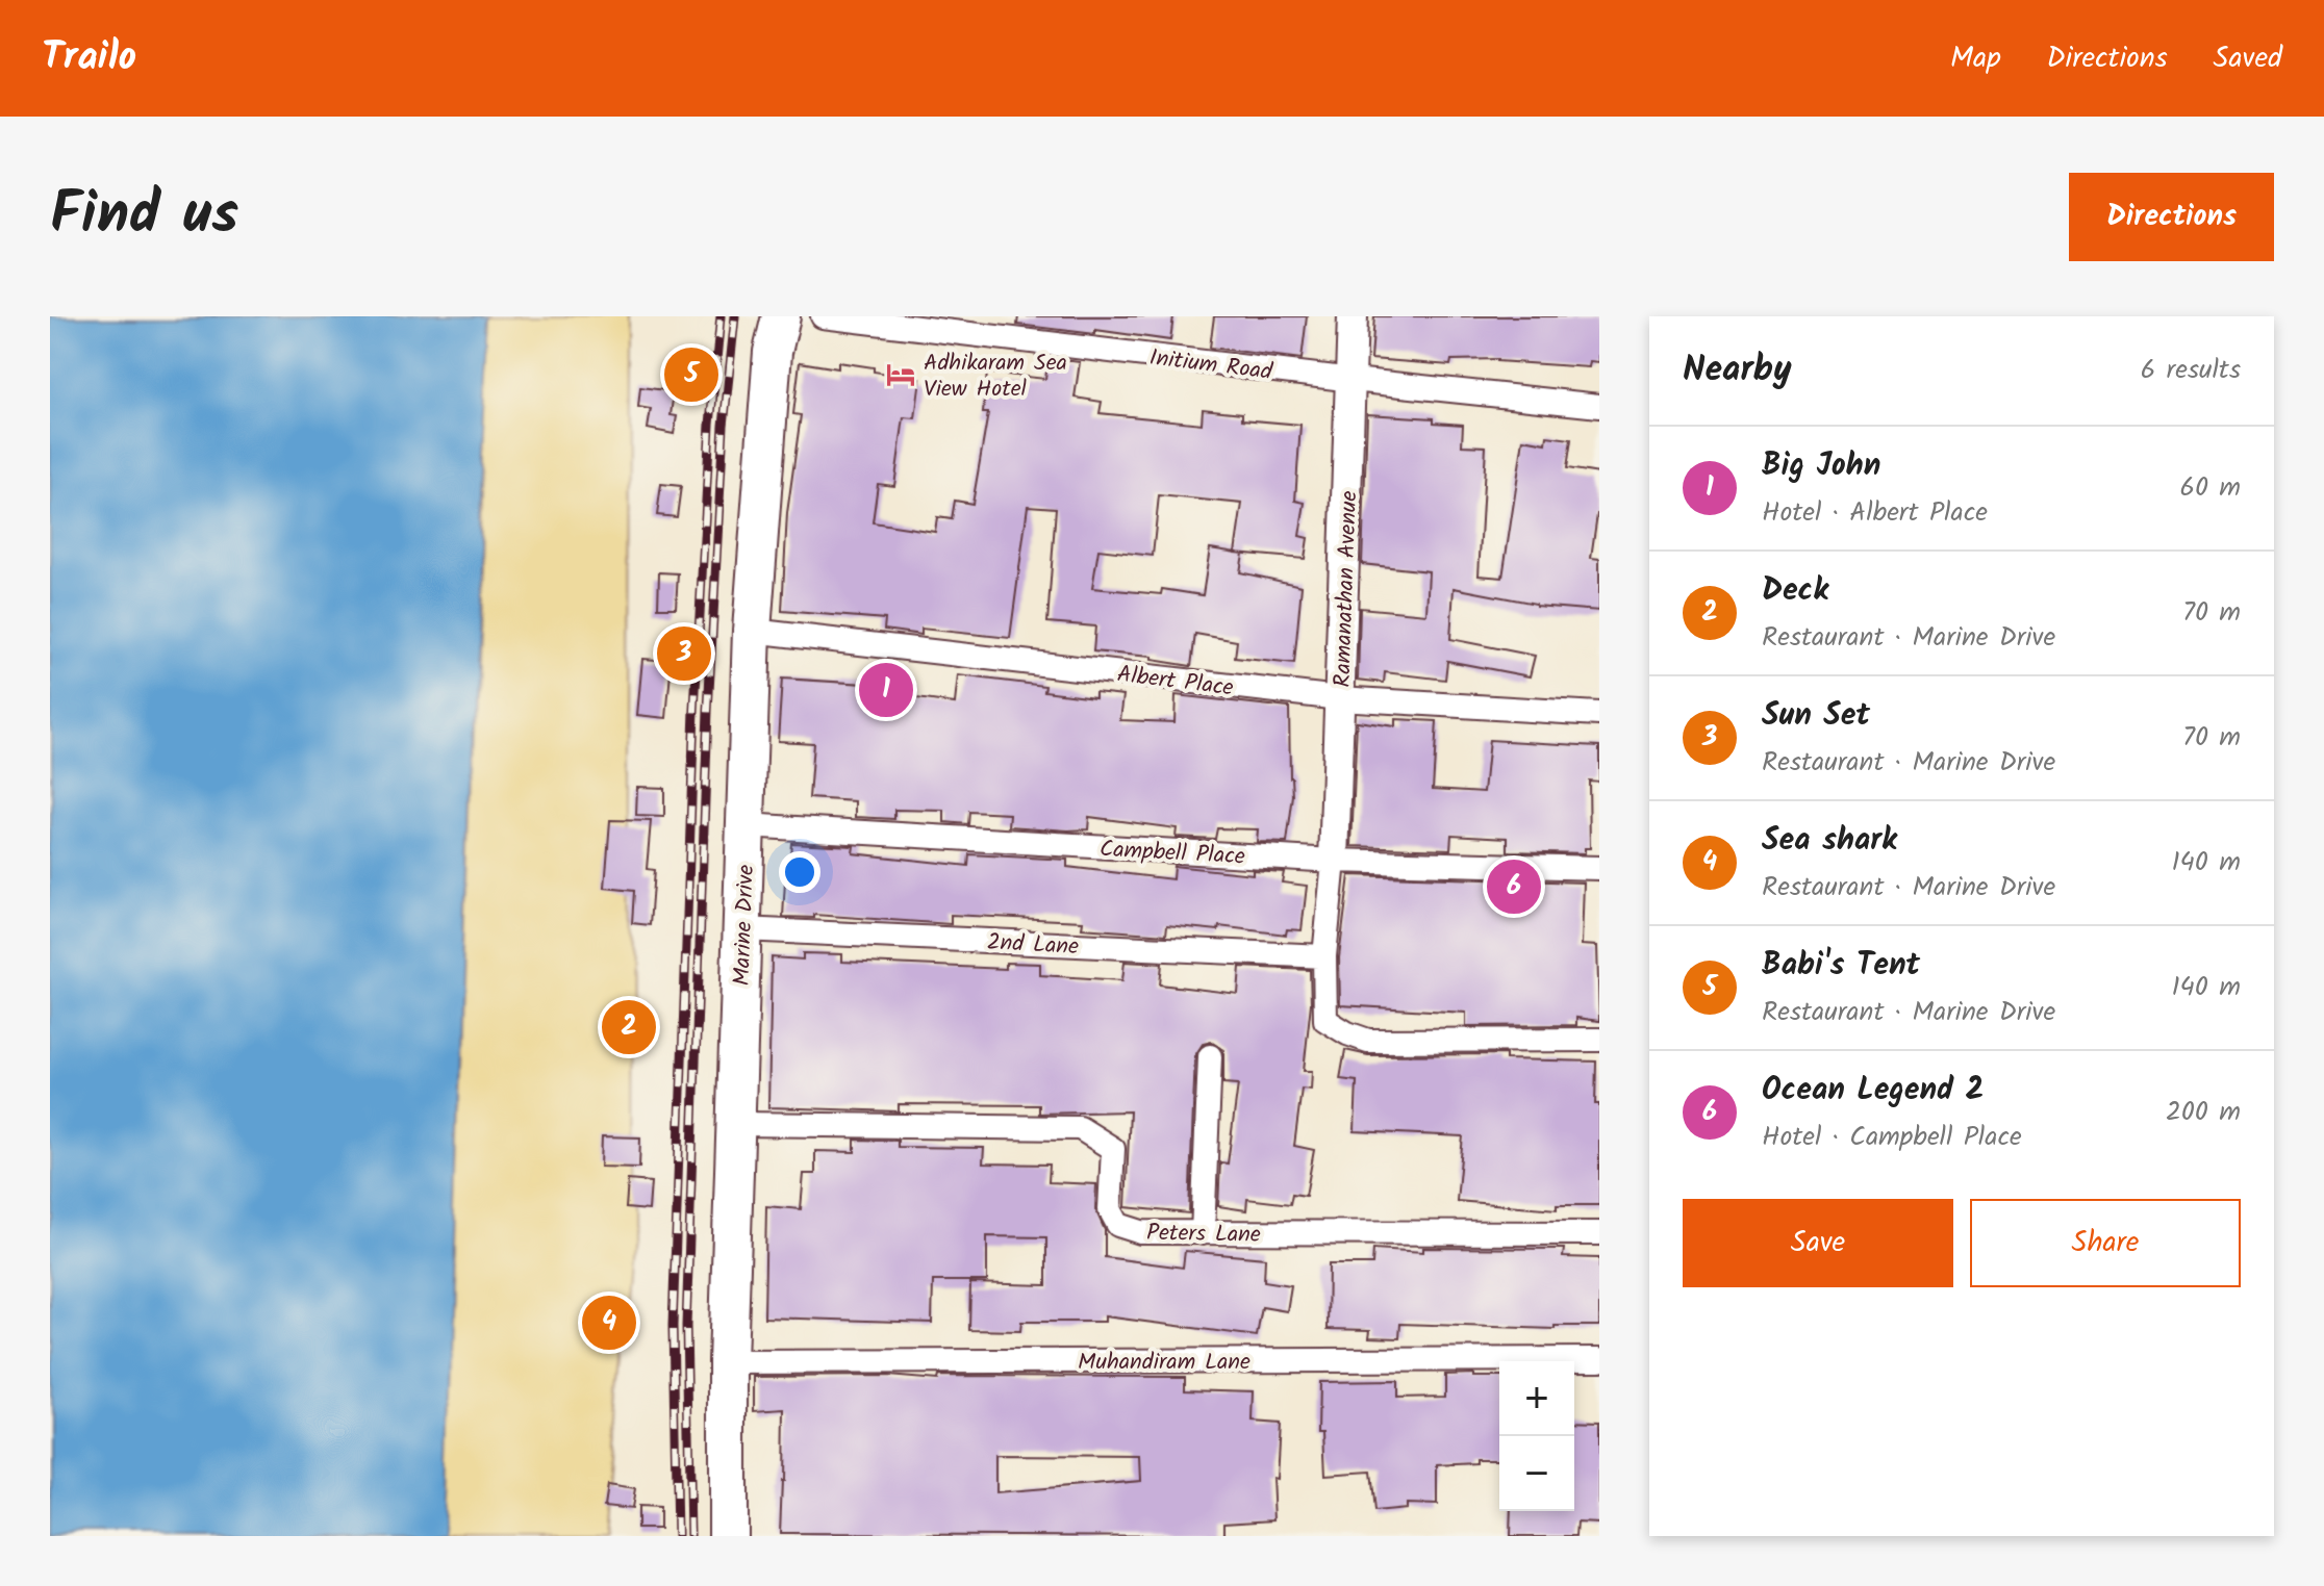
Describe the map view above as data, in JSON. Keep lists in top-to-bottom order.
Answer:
{
  "streets": {
    "main road": ["Marine Drive"],
    "street": [
      "Initium Road",
      "Ramanathan Avenue",
      "Albert Place",
      "Campbell Place",
      "2nd Lane",
      "Peters Lane",
      "Muhandiram Lane"
    ]
  },
  "crossings": [
    ["Initium Road", "Ramanathan Avenue"],
    ["Ramanathan Avenue", "Albert Place"],
    ["Ramanathan Avenue", "Campbell Place"],
    ["Albert Place", "Marine Drive"],
    ["Campbell Place", "Marine Drive"],
    ["Marine Drive", "2nd Lane"],
    ["Marine Drive", "Peters Lane"],
    ["Marine Drive", "Muhandiram Lane"]
  ],
  "places": {
    "hotel": ["Adhikaram Sea View Hotel"]
  },
  "page": {
    "header": "Trailo",
    "nav": ["Map", "Directions", "Saved"],
    "title": "Find us",
    "buttons": [
      "Directions",
      ["Save", "Share"]
    ],
    "heading": ["Nearby", "6 results"],
    "pins": [
      "5",
      "3",
      "1",
      "6",
      "2",
      "4"
    ],
    "list": [
      {
        "mark": "1",
        "name": "Big John",
        "note": "Hotel · Albert Place",
        "value": "60 m"
      },
      {
        "mark": "2",
        "name": "Deck",
        "note": "Restaurant · Marine Drive",
        "value": "70 m"
      },
      {
        "mark": "3",
        "name": "Sun Set",
        "note": "Restaurant · Marine Drive",
        "value": "70 m"
      },
      {
        "mark": "4",
        "name": "Sea shark",
        "note": "Restaurant · Marine Drive",
        "value": "140 m"
      },
      {
        "mark": "5",
        "name": "Babi's Tent",
        "note": "Restaurant · Marine Drive",
        "value": "140 m"
      },
      {
        "mark": "6",
        "name": "Ocean Legend 2",
        "note": "Hotel · Campbell Place",
        "value": "200 m"
      }
    ],
    "map_buttons": ["+", "−"]
  }
}
